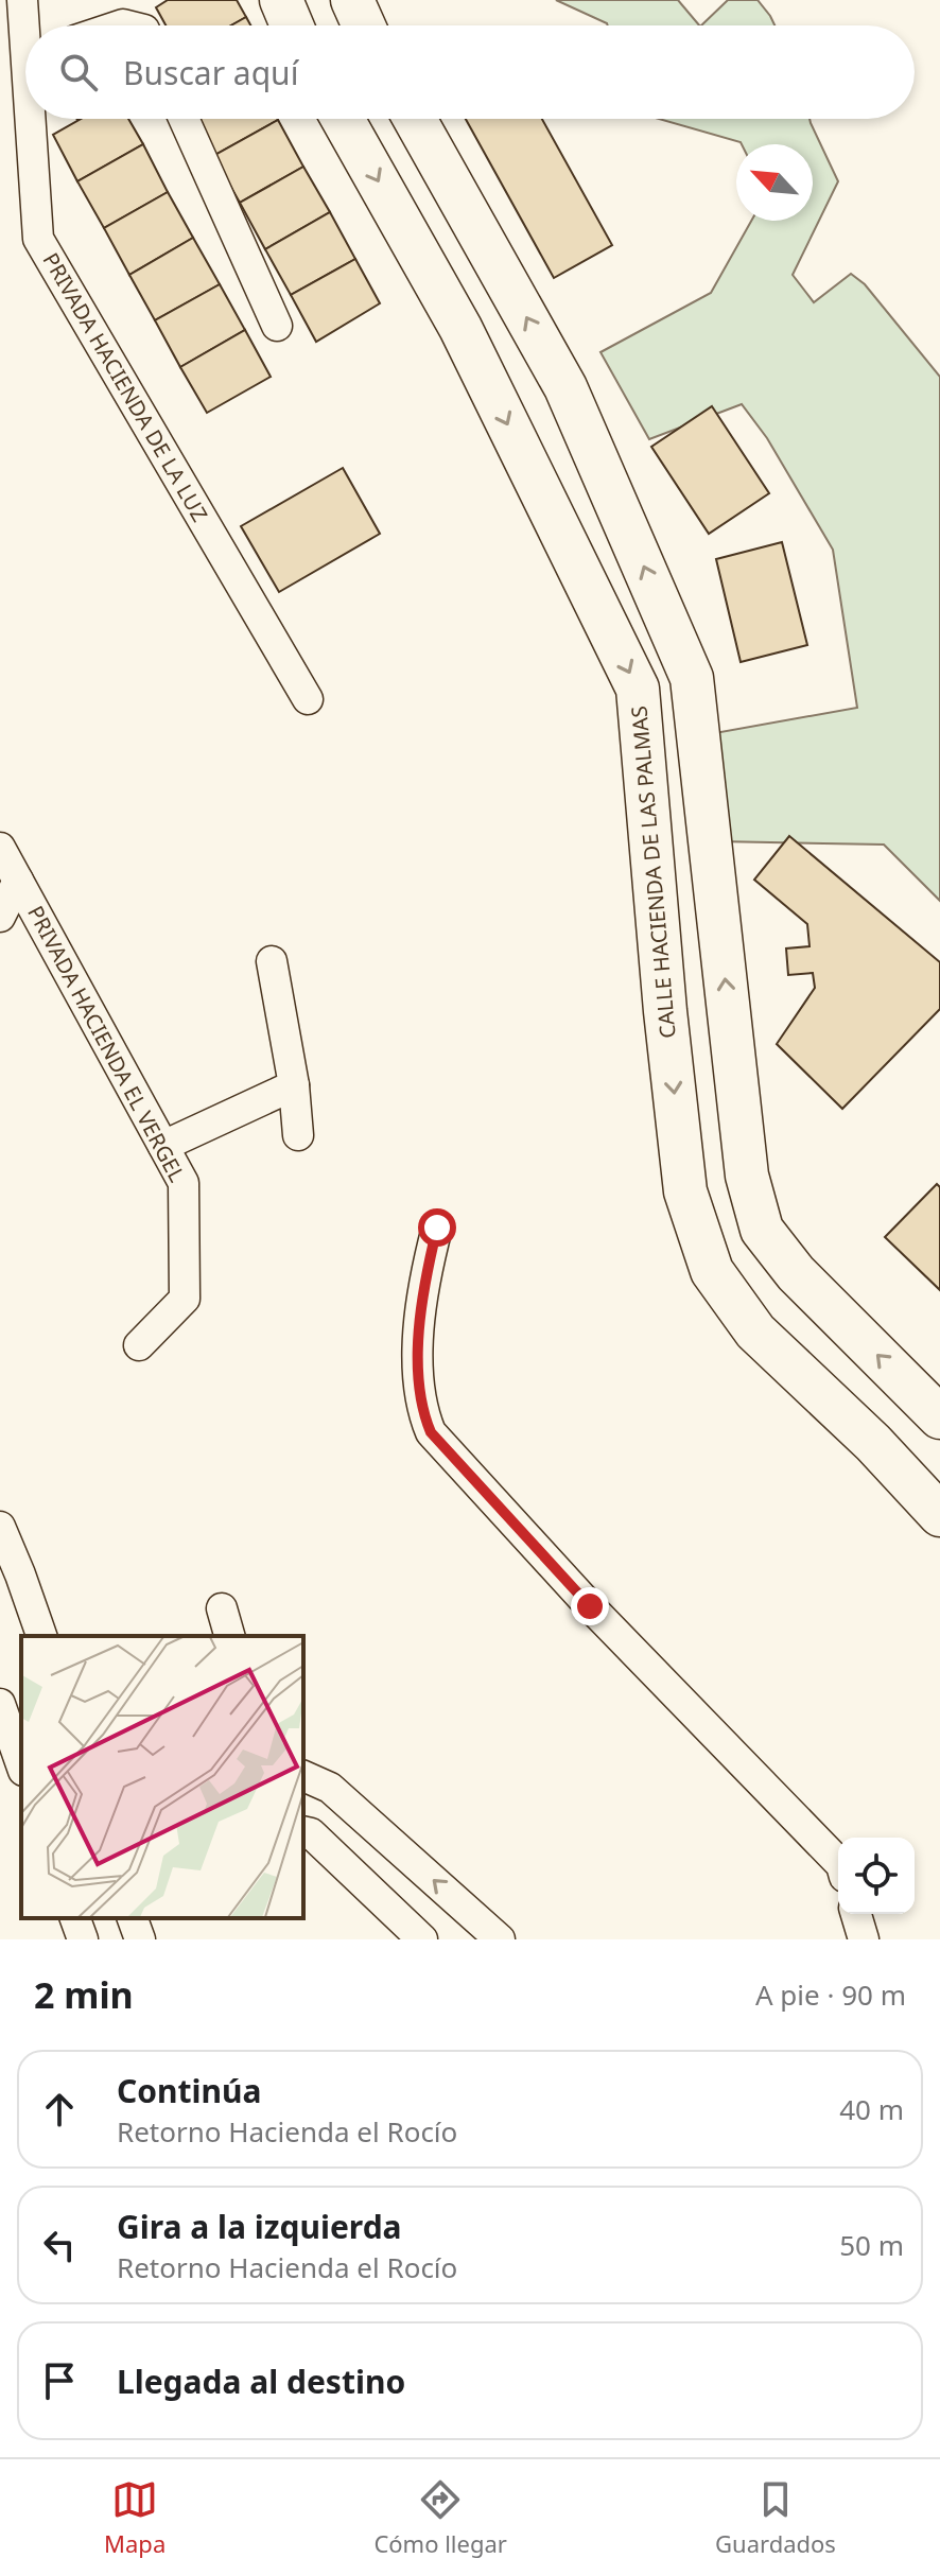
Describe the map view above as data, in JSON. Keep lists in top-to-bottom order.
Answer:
{
  "streets": {
    "main road": ["CALLE HACIENDA DE LAS PALMAS"],
    "street": ["PRIVADA HACIENDA DE LA LUZ", "PRIVADA HACIENDA EL VERGEL"]
  },
  "north": "top left",
  "page": {
    "search": "Buscar aquí",
    "heading": ["2 min", "A pie · 90 m"],
    "list": [
      ["Continúa", "Retorno Hacienda el Rocío", "40 m"],
      ["Gira a la izquierda", "Retorno Hacienda el Rocío", "50 m"],
      "Llegada al destino"
    ],
    "nav": ["Mapa", "Cómo llegar", "Guardados"]
  }
}
